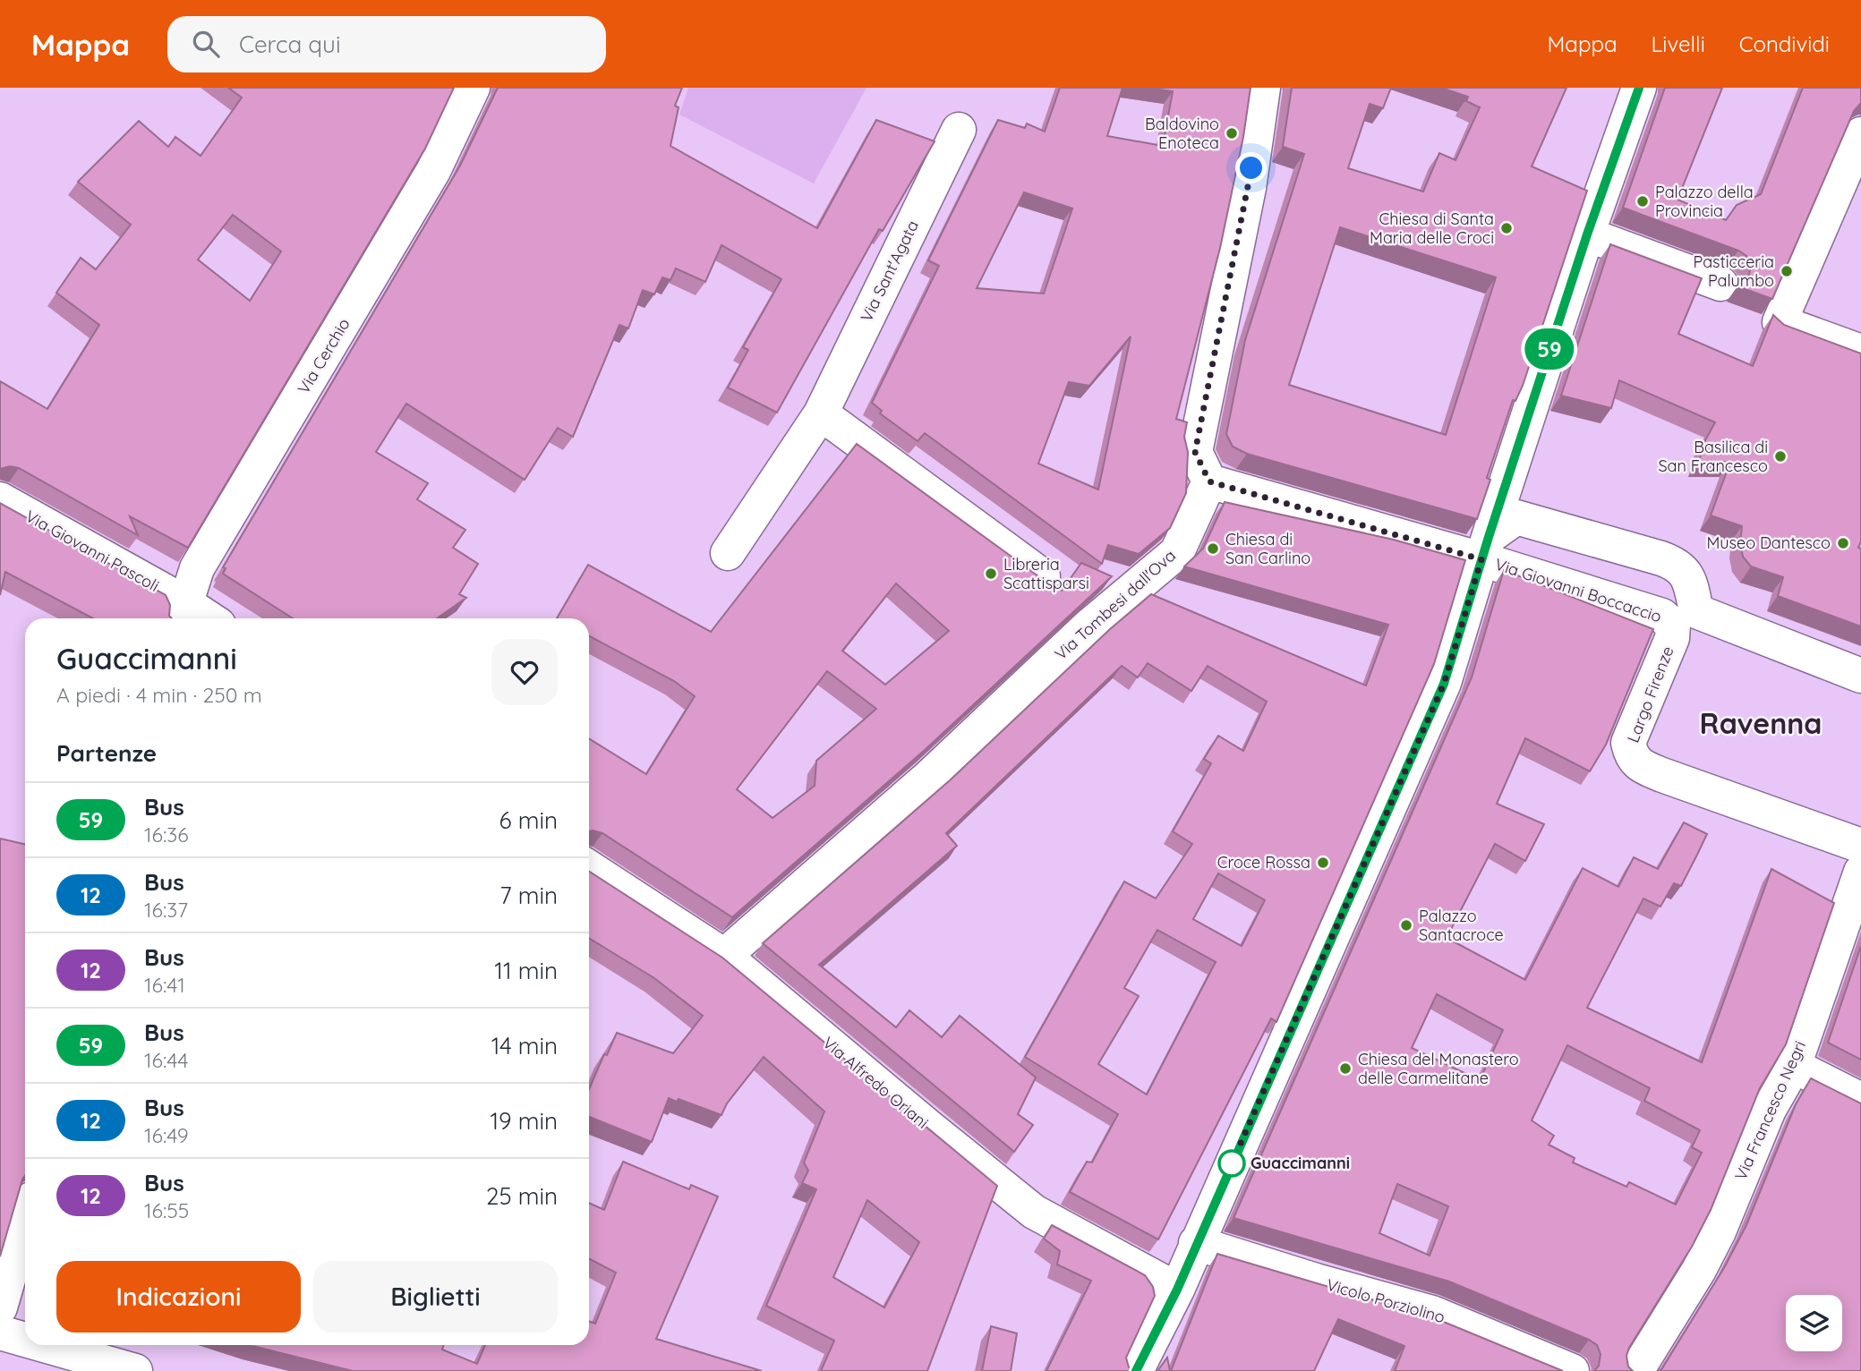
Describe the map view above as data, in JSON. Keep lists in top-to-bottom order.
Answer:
{
  "streets": {
    "street": [
      "Via Sant'Agata",
      "Via Cerchio",
      "Via Giovanni Pascoli",
      "Via Giovanni Boccaccio",
      "Via Tombesi dall'Ova",
      "Largo Firenze",
      "Via Alfredo Oriani",
      "Via Francesco Negri",
      "Vicolo Porziolino"
    ]
  },
  "crossings": [
    ["Via Cerchio", "Via Giovanni Pascoli"],
    ["Via Giovanni Boccaccio", "Via Tombesi dall'Ova"],
    ["Via Giovanni Boccaccio", "Largo Firenze"],
    ["Via Tombesi dall'Ova", "Via Alfredo Oriani"]
  ],
  "districts": ["Ravenna"],
  "places": [
    "Baldovino Enoteca",
    "Palazzo della Provincia",
    "Chiesa di Santa Maria delle Croci",
    "Pasticceria Palumbo",
    "Basilica di San Francesco",
    "Museo Dantesco",
    "Chiesa di San Carlino",
    "Libreria Scattisparsi",
    "Croce Rossa",
    "Palazzo Santacroce",
    "Chiesa del Monastero delle Carmelitane",
    "Guaccimanni"
  ],
  "lines": ["bus line 59"],
  "page": {
    "header": "Mappa",
    "search": "Cerca qui",
    "nav": ["Mappa", "Livelli", "Condividi"],
    "on_map": "59",
    "heading": [
      ["Guaccimanni", "A piedi · 4 min · 250 m"],
      "Partenze"
    ],
    "list": [
      {
        "mark": "59",
        "name": "Bus",
        "note": "16:36",
        "value": "6 min"
      },
      {
        "mark": "12",
        "name": "Bus",
        "note": "16:37",
        "value": "7 min"
      },
      {
        "mark": "12",
        "name": "Bus",
        "note": "16:41",
        "value": "11 min"
      },
      {
        "mark": "59",
        "name": "Bus",
        "note": "16:44",
        "value": "14 min"
      },
      {
        "mark": "12",
        "name": "Bus",
        "note": "16:49",
        "value": "19 min"
      },
      {
        "mark": "12",
        "name": "Bus",
        "note": "16:55",
        "value": "25 min"
      }
    ],
    "buttons": ["Indicazioni", "Biglietti"]
  }
}
